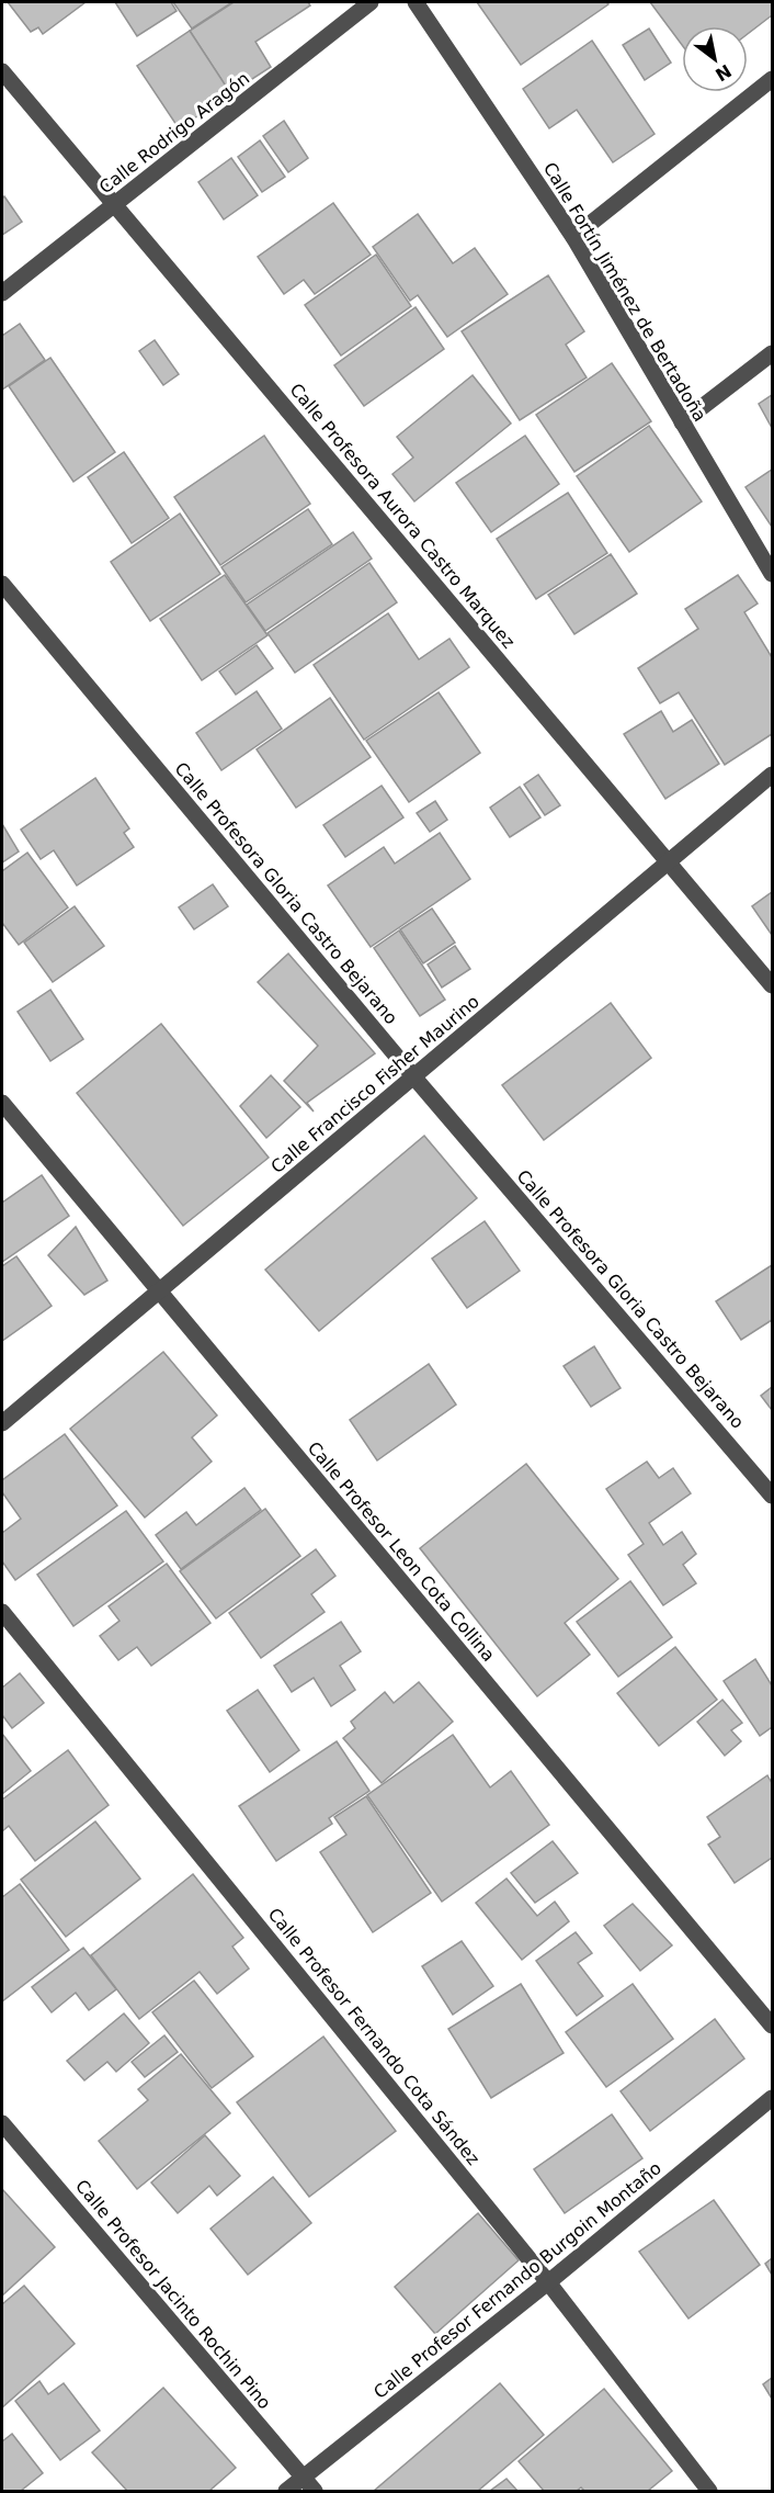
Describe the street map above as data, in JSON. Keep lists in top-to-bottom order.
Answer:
{
  "streets": {
    "street": [
      "Calle Rodrigo Aragón",
      "Calle Fortín Jiménez de Bertadoña",
      "Calle Profesora Aurora Castro Marquez",
      "Calle Profesora Gloria Castro Bejarano",
      "Calle Francisco Fisher Maurino",
      "Calle Profesor Leon Cota Collina",
      "Calle Profesor Fernando Cota Sández",
      "Calle Profesor Fernando Burgoin Montaño",
      "Calle Profesor Jacinto Rochin Pino"
    ]
  },
  "crossings": [
    ["Calle Rodrigo Aragón", "Calle Profesora Aurora Castro Marquez"],
    ["Calle Profesora Aurora Castro Marquez", "Calle Francisco Fisher Maurino"],
    ["Calle Profesora Gloria Castro Bejarano", "Calle Francisco Fisher Maurino"],
    ["Calle Francisco Fisher Maurino", "Calle Profesor Leon Cota Collina"],
    ["Calle Profesor Fernando Cota Sández", "Calle Profesor Fernando Burgoin Montaño"],
    ["Calle Profesor Fernando Burgoin Montaño", "Calle Profesor Jacinto Rochin Pino"]
  ],
  "north": "bottom right"
}
